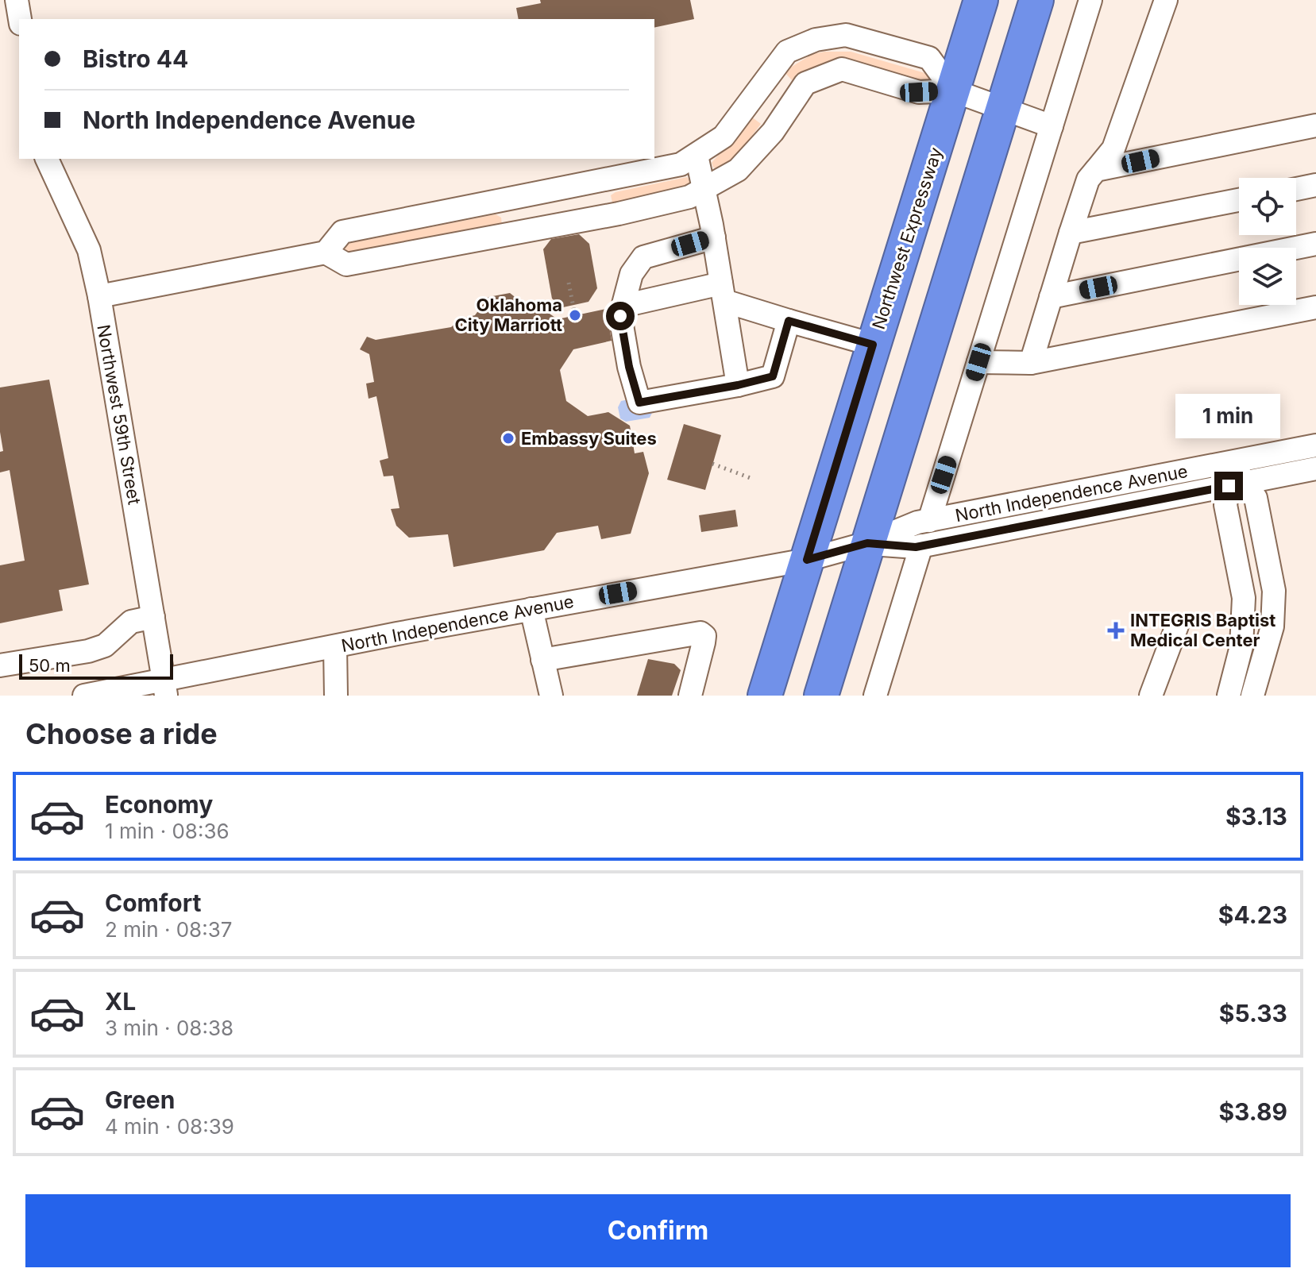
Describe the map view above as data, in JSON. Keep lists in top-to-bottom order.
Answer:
{
  "streets": {
    "highway": ["Northwest Expressway"],
    "street": ["Northwest 59th Street", "North Independence Avenue"]
  },
  "crossings": [
    ["Northwest Expressway", "North Independence Avenue"],
    ["Northwest 59th Street", "North Independence Avenue"]
  ],
  "places": {
    "other": ["Oklahoma City Marriott", "Embassy Suites"],
    "health": ["INTEGRIS Baptist Medical Center"]
  },
  "scale_bar": "50 m",
  "page": {
    "banner": ["Bistro 44", "North Independence Avenue"],
    "bubble": "1 min",
    "scale": "50 m",
    "heading": "Choose a ride",
    "list": [
      {
        "name": "Economy",
        "note": "1 min · 08:36",
        "value": "$3.13"
      },
      {
        "name": "Comfort",
        "note": "2 min · 08:37",
        "value": "$4.23"
      },
      {
        "name": "XL",
        "note": "3 min · 08:38",
        "value": "$5.33"
      },
      {
        "name": "Green",
        "note": "4 min · 08:39",
        "value": "$3.89"
      }
    ],
    "buttons": "Confirm"
  }
}
